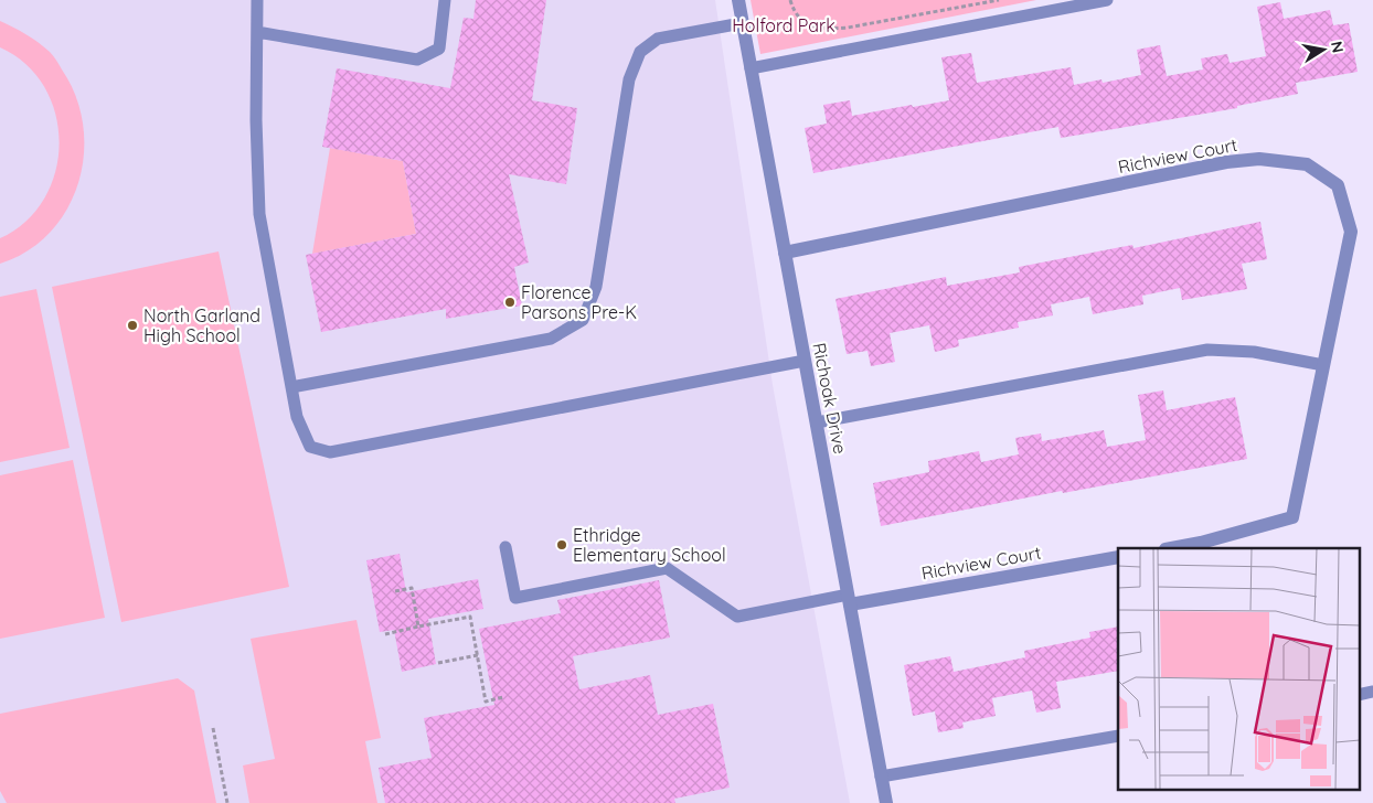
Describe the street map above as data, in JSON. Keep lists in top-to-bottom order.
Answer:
{
  "streets": {
    "street": ["Richview Court", "Richoak Drive"]
  },
  "crossings": [
    ["Richview Court", "Richoak Drive"]
  ],
  "parks": ["Holford Park"],
  "places": ["Florence Parsons Pre-K", "North Garland High School", "Ethridge Elementary School"],
  "north": "right"
}
